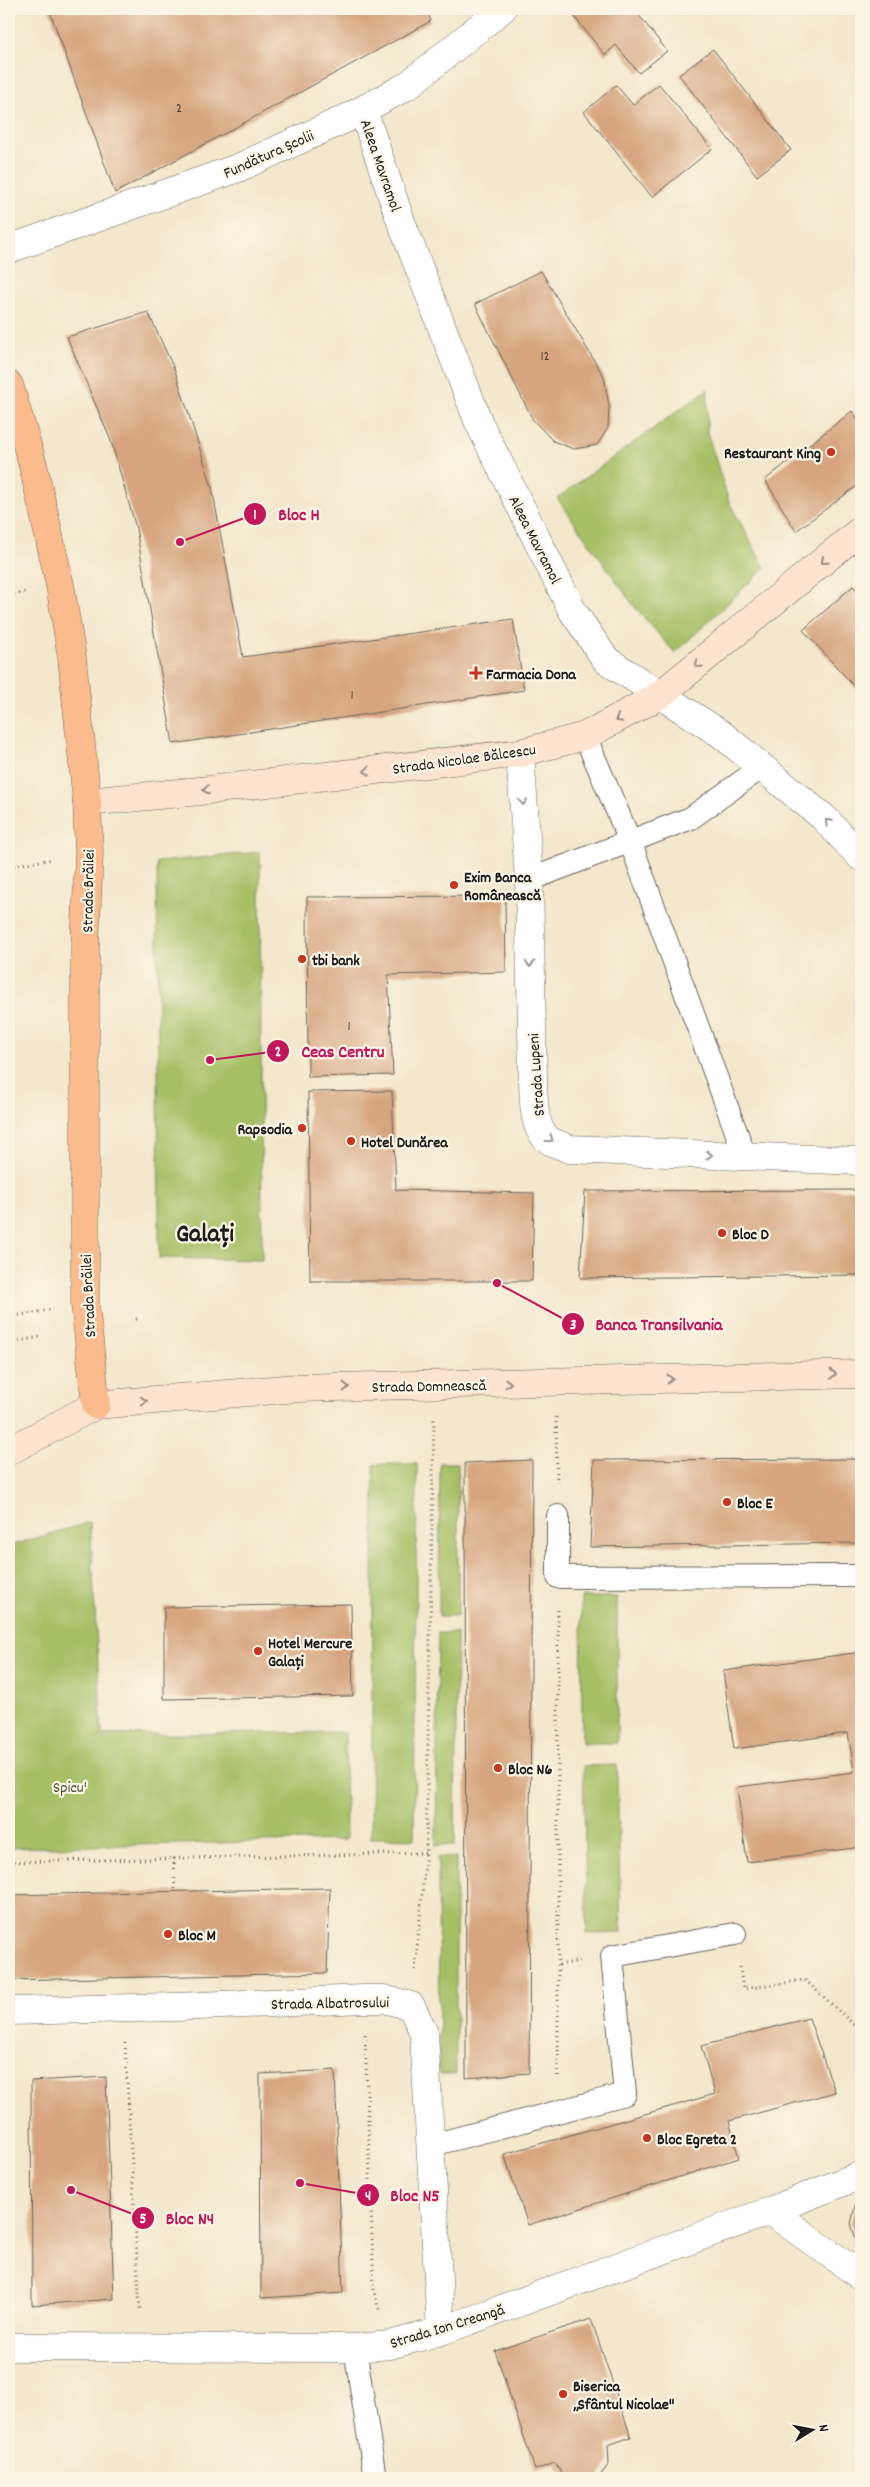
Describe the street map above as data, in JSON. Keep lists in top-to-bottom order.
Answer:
{
  "streets": {
    "main road": ["Strada Nicolae Bălcescu", "Strada Brăilei", "Strada Domnească"],
    "street": [
      "Fundătura Școlii",
      "Aleea Mavramol",
      "Strada Lupeni",
      "Strada Albatrosului",
      "Strada Ion Creangă"
    ]
  },
  "crossings": [
    ["Fundătura Școlii", "Aleea Mavramol"],
    ["Aleea Mavramol", "Strada Nicolae Bălcescu"],
    ["Strada Nicolae Bălcescu", "Strada Brăilei"],
    ["Strada Nicolae Bălcescu", "Strada Lupeni"],
    ["Strada Brăilei", "Strada Domnească"],
    ["Strada Albatrosului", "Strada Ion Creangă"]
  ],
  "one_way": ["Strada Nicolae Bălcescu", "Strada Domnească"],
  "districts": ["Galați"],
  "parks": ["Spicu'"],
  "places": {
    "other": [
      "Restaurant King",
      "Bloc H",
      "Exim Banca Românească",
      "tbi bank",
      "Ceas Centru",
      "Rapsodia",
      "Hotel Dunărea",
      "Bloc D",
      "Banca Transilvania",
      "Bloc E",
      "Hotel Mercure Galați",
      "Bloc N6",
      "Bloc M",
      "Bloc Egreta 2",
      "Bloc N5",
      "Bloc N4",
      "Biserica „Sfântul Nicolae\""
    ],
    "health": ["Farmacia Dona"]
  },
  "house_numbers": [
    "2",
    "12",
    "1",
    "1"
  ],
  "north": "right"
}
